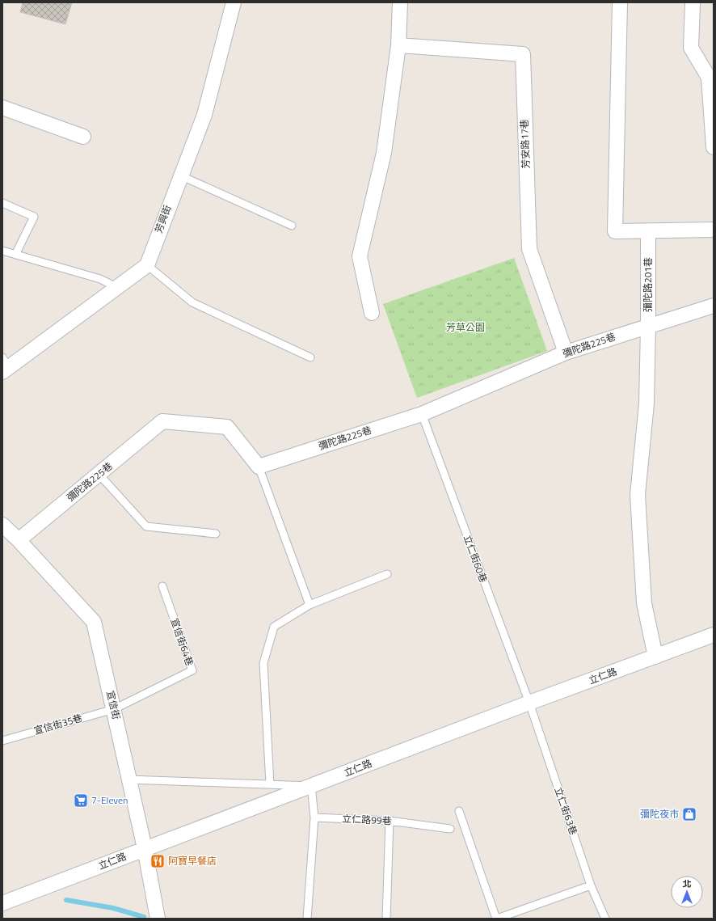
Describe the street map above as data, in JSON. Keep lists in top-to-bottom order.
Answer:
{
  "streets": {
    "street": [
      "芳安路17巷",
      "芳興街",
      "彌陀路201巷",
      "彌陀路225巷",
      "立仁路",
      "宣信街"
    ],
    "lane": [
      "立仁街60巷",
      "宣信街64巷",
      "宣信街35巷",
      "立仁街63巷",
      "立仁路99巷"
    ]
  },
  "crossings": [
    ["芳安路17巷", "彌陀路225巷"],
    ["彌陀路201巷", "彌陀路225巷"],
    ["彌陀路201巷", "立仁路"],
    ["彌陀路225巷", "立仁街60巷"],
    ["彌陀路225巷", "宣信街"],
    ["立仁街60巷", "立仁路"],
    ["立仁街60巷", "立仁街63巷"],
    ["宣信街64巷", "宣信街"],
    ["宣信街64巷", "宣信街35巷"],
    ["立仁路", "宣信街"],
    ["立仁路", "立仁街63巷"],
    ["宣信街", "宣信街35巷"]
  ],
  "parks": ["芳草公園"],
  "places": {
    "supermarket": ["7-Eleven"],
    "shop": ["彌陀夜市"],
    "restaurant": ["阿寶早餐店"]
  },
  "north": "top"
}
